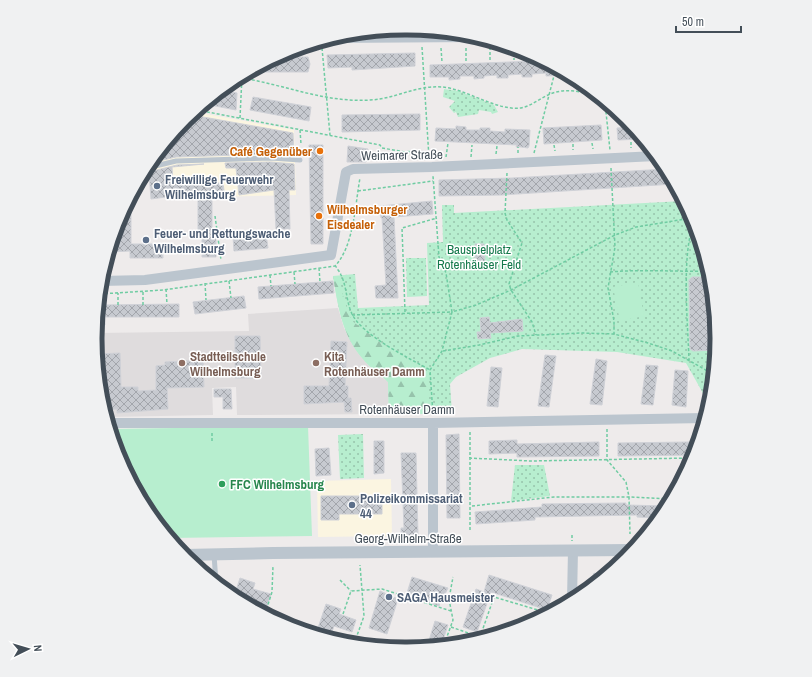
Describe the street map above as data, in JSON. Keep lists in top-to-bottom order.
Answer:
{
  "streets": {
    "street": ["Weimarer Straße", "Rotenhäuser Damm", "Georg-Wilhelm-Straße"]
  },
  "parks": ["Bauspielplatz Rotenhäuser Feld"],
  "places": [
    "Café Gegenüber",
    "Freiwillige Feuerwehr Wilhelmsburg",
    "Wilhelmsburger Eisdealer",
    "Feuer- und Rettungswache Wilhelmsburg",
    "Stadtteilschule Wilhelmsburg",
    "Kita Rotenhäuser Damm",
    "FFC Wilhelmsburg",
    "Polizeikommissariat 44",
    "SAGA Hausmeister"
  ],
  "scale_bar": "50 m",
  "north": "right"
}
